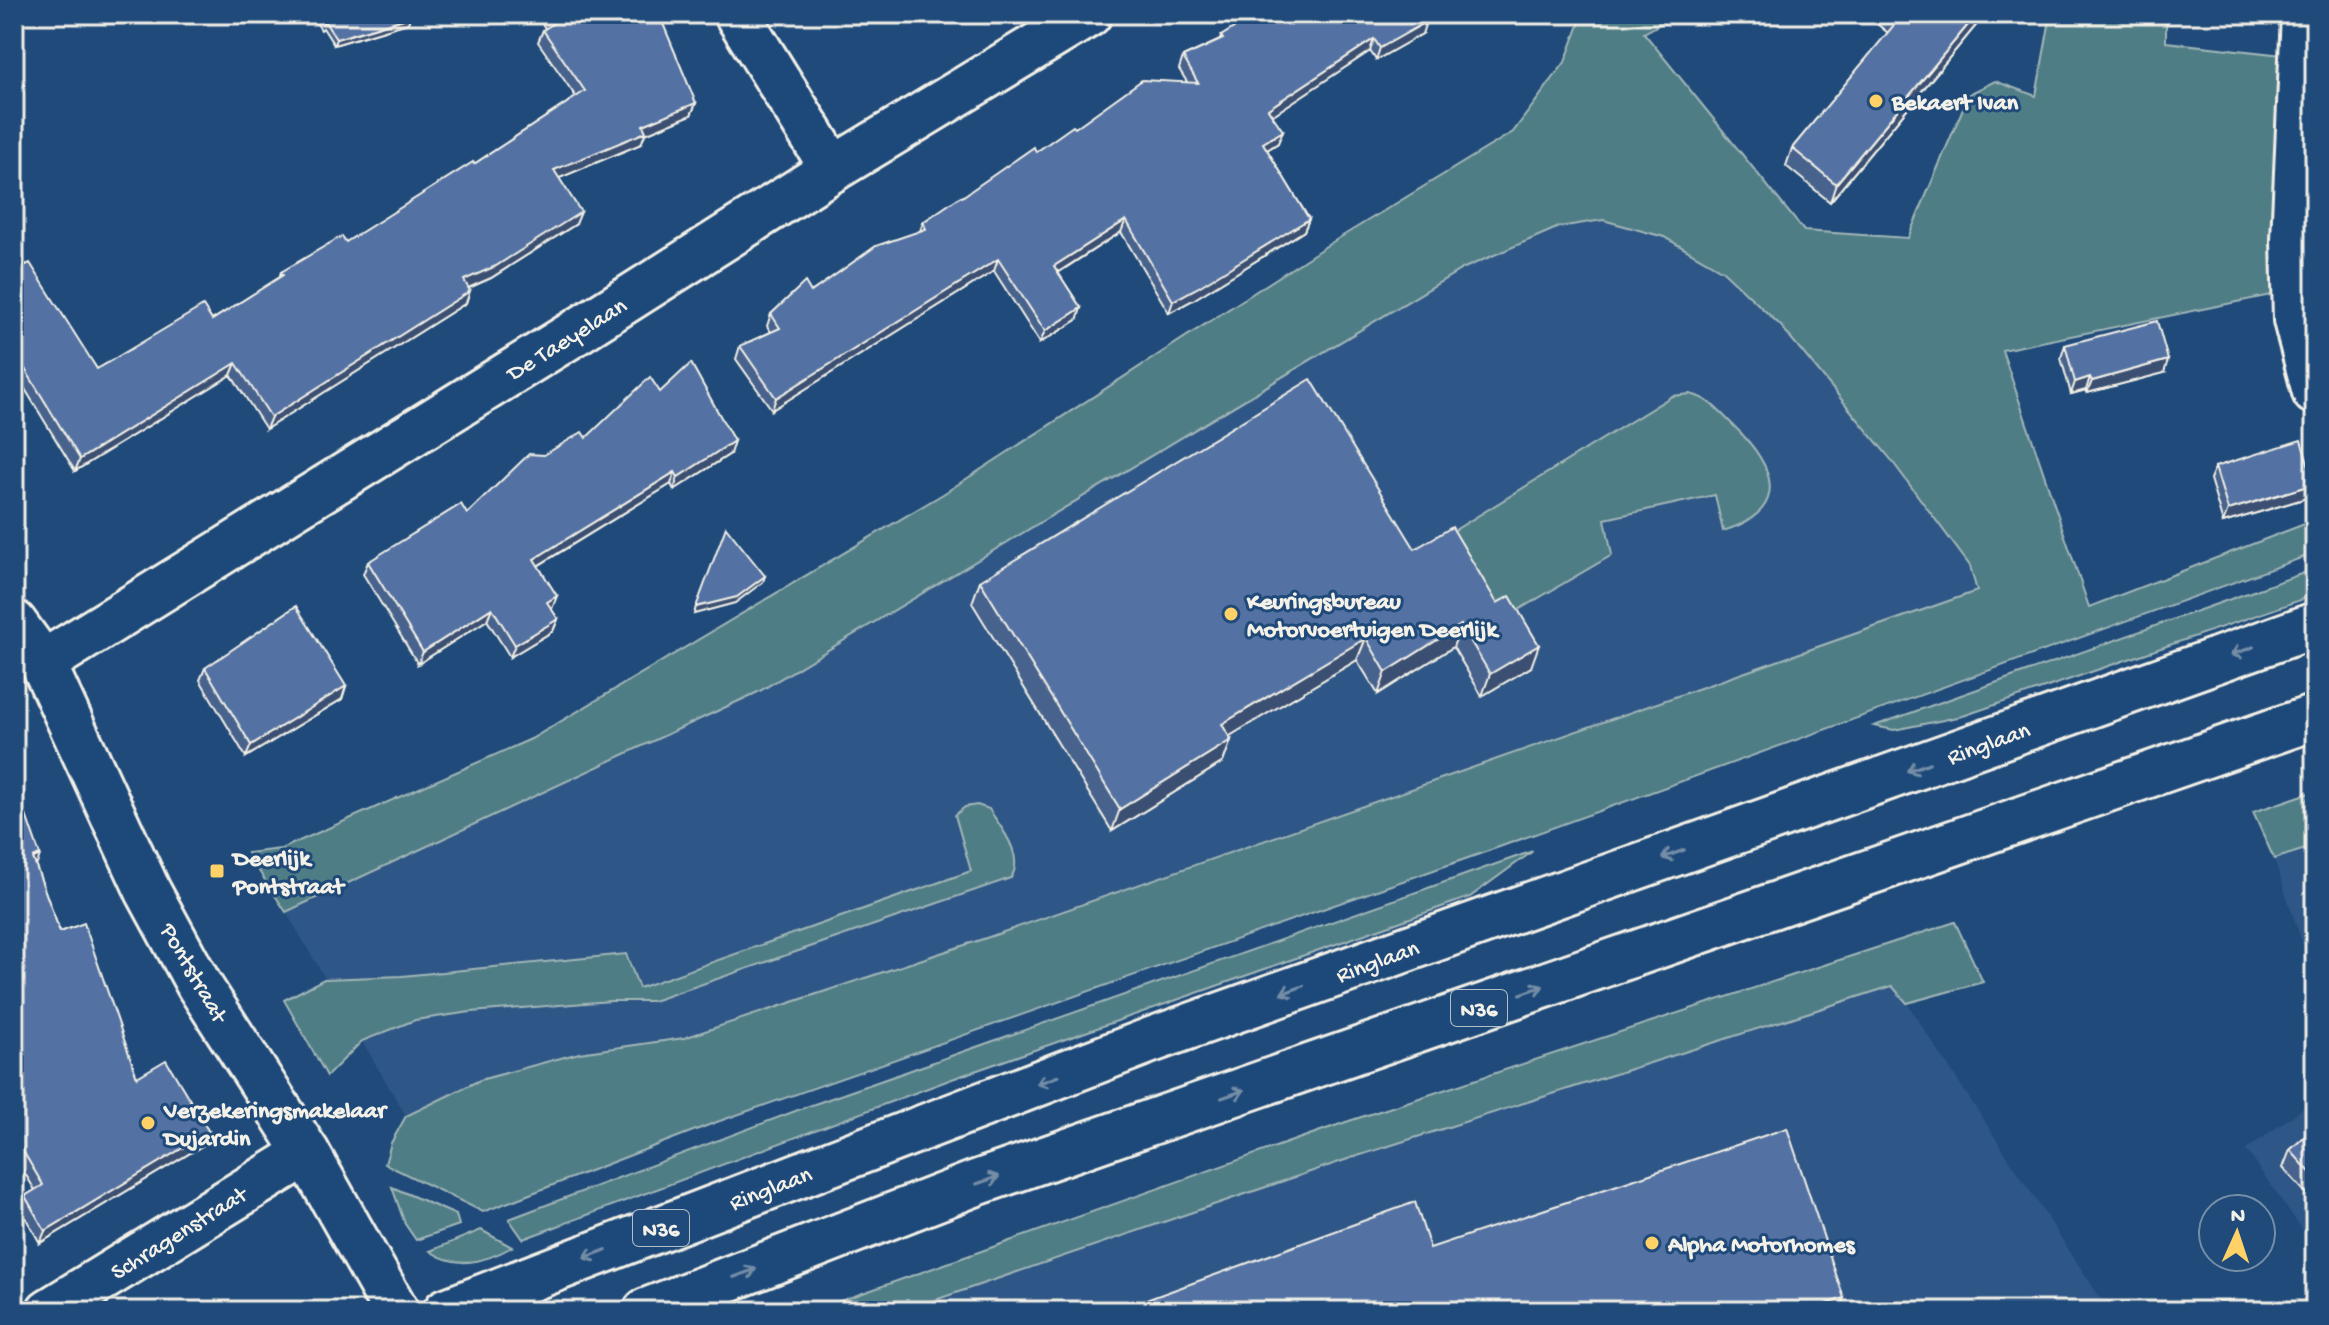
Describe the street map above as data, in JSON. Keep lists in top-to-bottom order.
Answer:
{
  "streets": {
    "main road": [
      "De Taeyelaan",
      "Ringlaan",
      "Pontstraat",
      "N36",
      "Schragenstraat"
    ]
  },
  "crossings": [
    ["De Taeyelaan", "Pontstraat"],
    ["Pontstraat", "Schragenstraat"]
  ],
  "places": {
    "other": [
      "Bekaert Ivan",
      "Keuringsbureau Motorvoertuigen Deerlijk",
      "Verzekeringsmakelaar Dujardin",
      "Alpha Motorhomes"
    ],
    "transit": ["Deerlijk Pontstraat"]
  },
  "north": "top"
}
